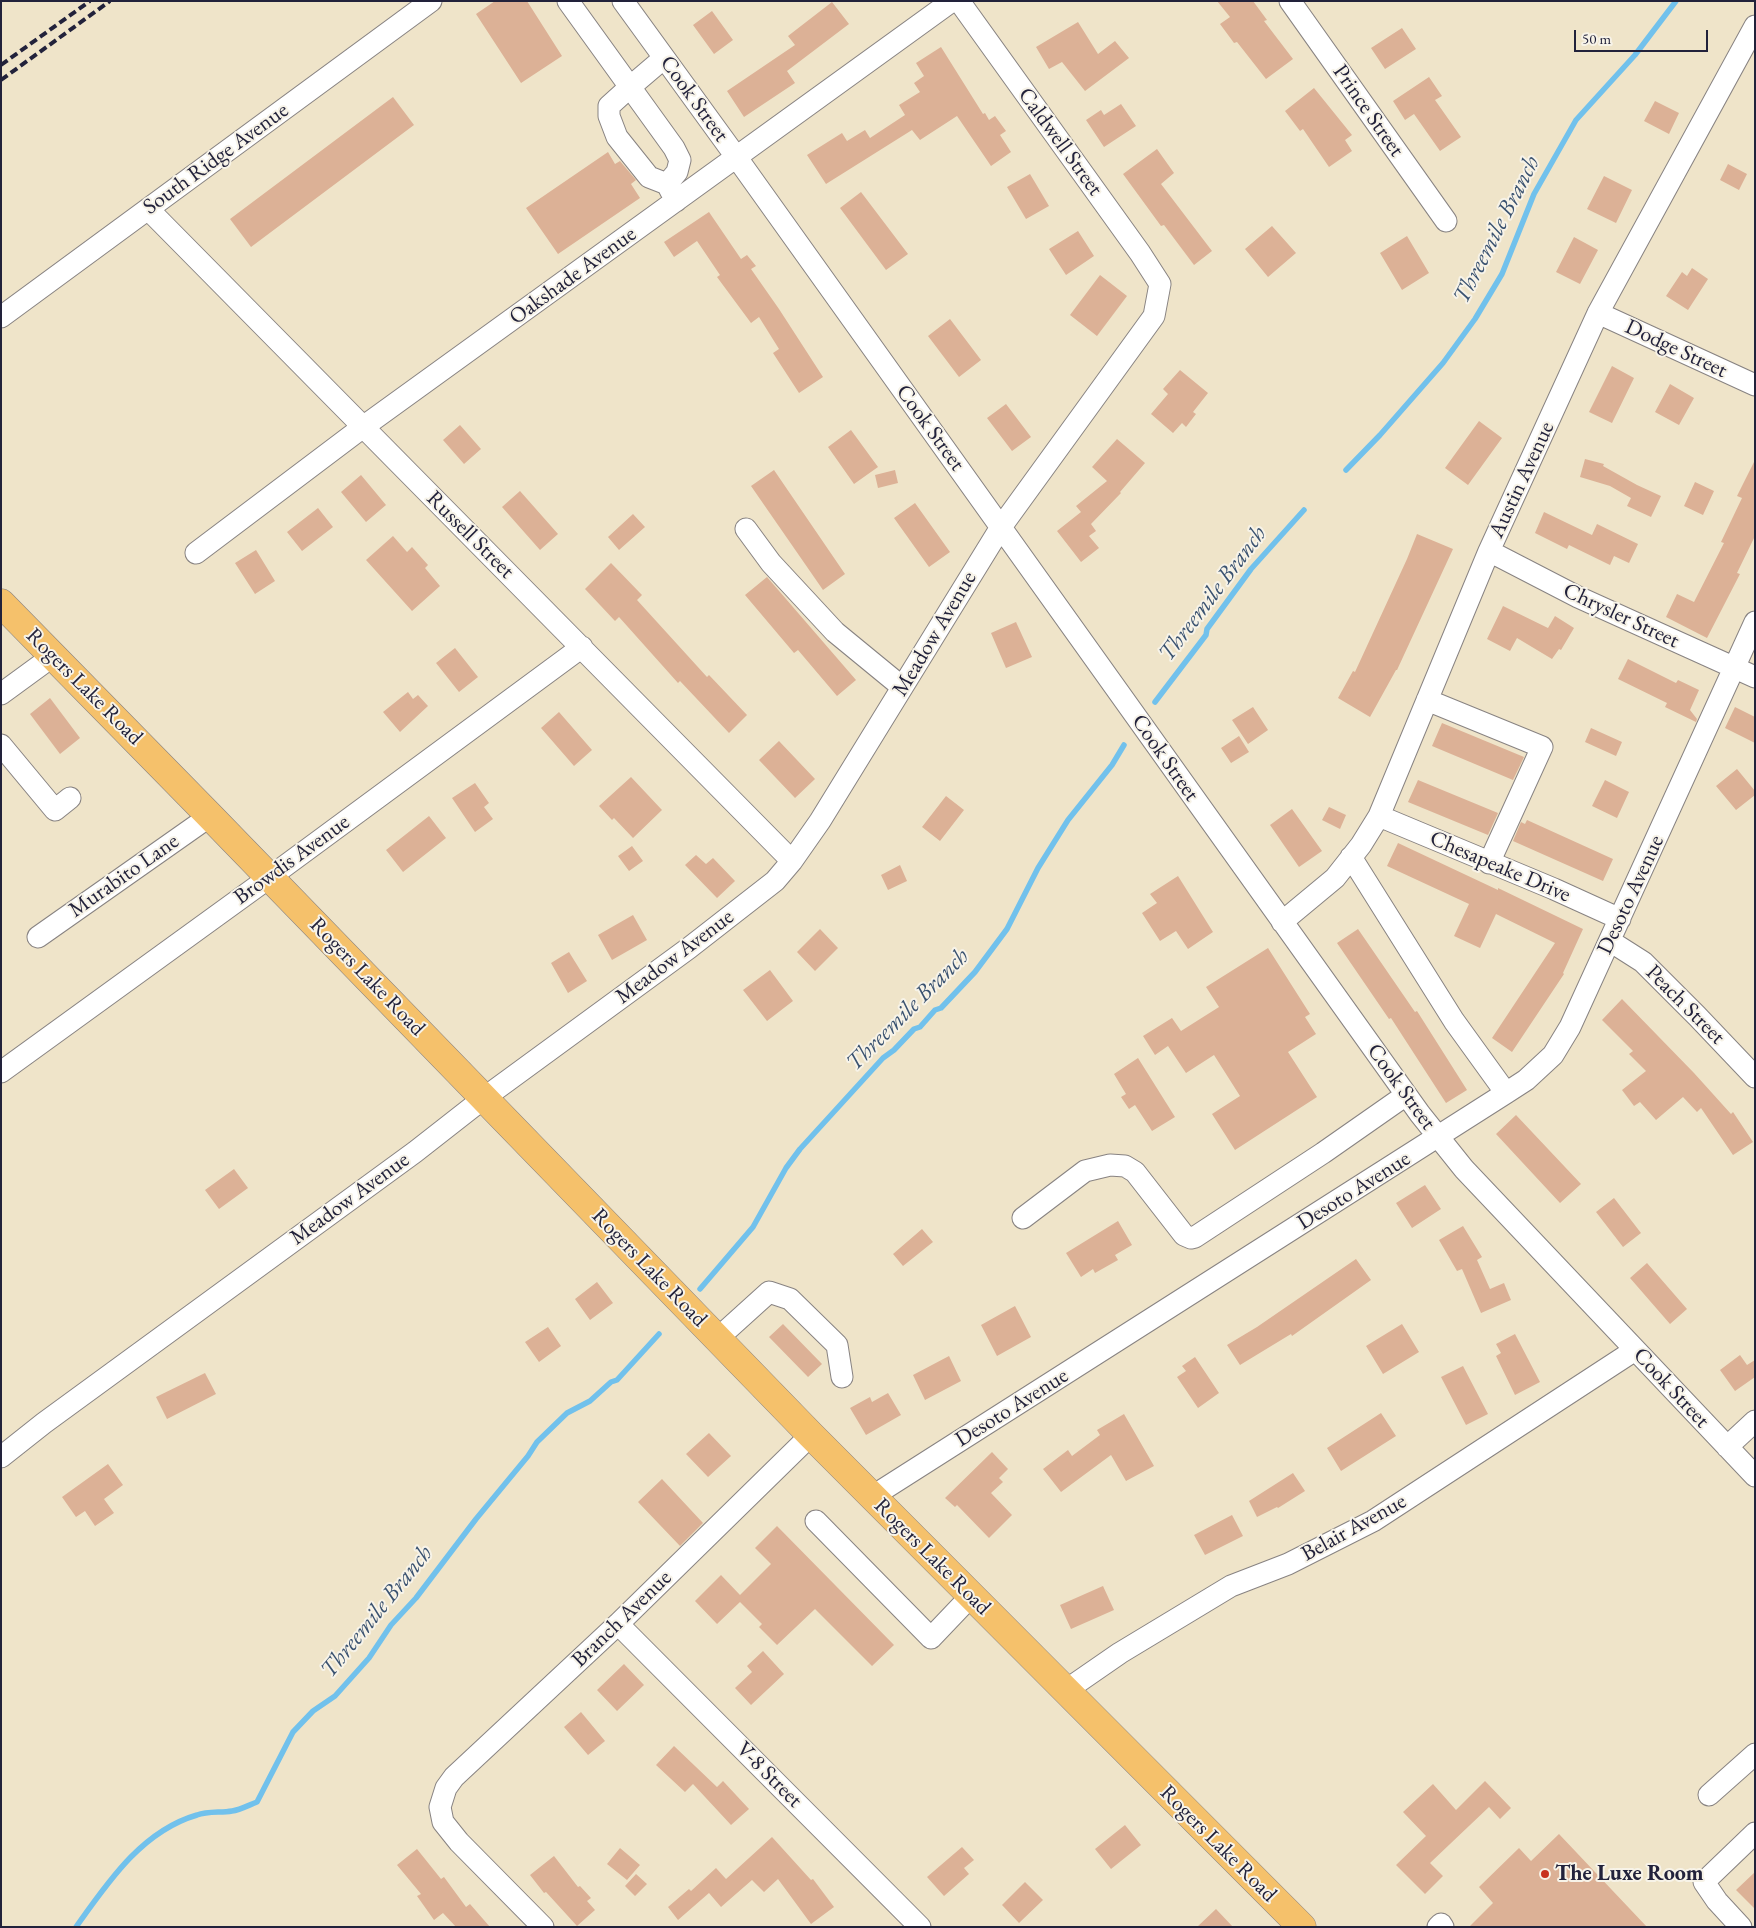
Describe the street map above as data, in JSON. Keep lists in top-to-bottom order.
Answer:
{
  "streets": {
    "main road": ["Rogers Lake Road"],
    "street": [
      "Cook Street",
      "Prince Street",
      "Caldwell Street",
      "South Ridge Avenue",
      "Oakshade Avenue",
      "Dodge Street",
      "Austin Avenue",
      "Russell Street",
      "Chrysler Street",
      "Meadow Avenue",
      "Browdis Avenue",
      "Chesapeake Drive",
      "Murabito Lane",
      "Desoto Avenue",
      "Peach Street",
      "Belair Avenue",
      "Branch Avenue",
      "V-8 Street"
    ]
  },
  "crossings": [
    ["Cook Street", "Oakshade Avenue"],
    ["Cook Street", "Austin Avenue"],
    ["Cook Street", "Meadow Avenue"],
    ["Cook Street", "Desoto Avenue"],
    ["Cook Street", "Belair Avenue"],
    ["Caldwell Street", "Meadow Avenue"],
    ["South Ridge Avenue", "Russell Street"],
    ["Oakshade Avenue", "Russell Street"],
    ["Dodge Street", "Austin Avenue"],
    ["Austin Avenue", "Chrysler Street"],
    ["Austin Avenue", "Chesapeake Drive"],
    ["Russell Street", "Meadow Avenue"],
    ["Russell Street", "Browdis Avenue"],
    ["Chrysler Street", "Desoto Avenue"],
    ["Meadow Avenue", "Rogers Lake Road"],
    ["Rogers Lake Road", "Browdis Avenue"],
    ["Rogers Lake Road", "Murabito Lane"],
    ["Rogers Lake Road", "Desoto Avenue"],
    ["Rogers Lake Road", "Belair Avenue"],
    ["Rogers Lake Road", "Branch Avenue"],
    ["Chesapeake Drive", "Desoto Avenue"],
    ["Desoto Avenue", "Peach Street"],
    ["Branch Avenue", "V-8 Street"]
  ],
  "water": ["Threemile Branch"],
  "places": ["The Luxe Room"],
  "scale_bar": "50 m"
}
